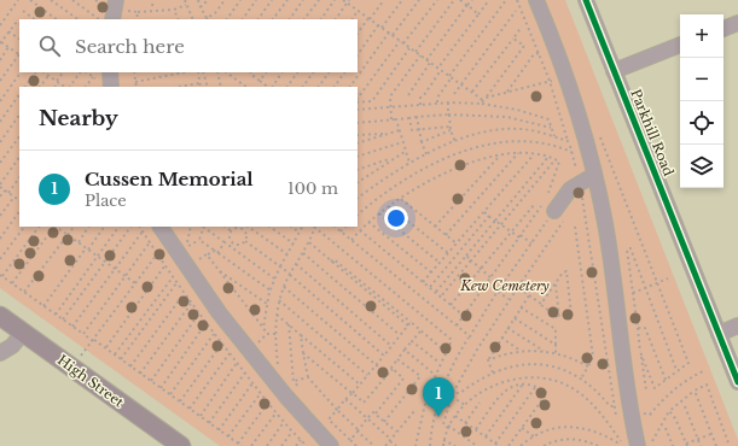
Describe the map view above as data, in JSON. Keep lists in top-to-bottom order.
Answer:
{
  "streets": {
    "main road": ["High Street"],
    "street": ["Parkhill Road"]
  },
  "parks": ["Kew Cemetery"],
  "page": {
    "map_buttons": ["+", "−"],
    "search": "Search here",
    "heading": "Nearby",
    "list": [
      {
        "mark": "1",
        "name": "Cussen Memorial",
        "note": "Place",
        "value": "100 m"
      }
    ],
    "pins": "1"
  }
}
